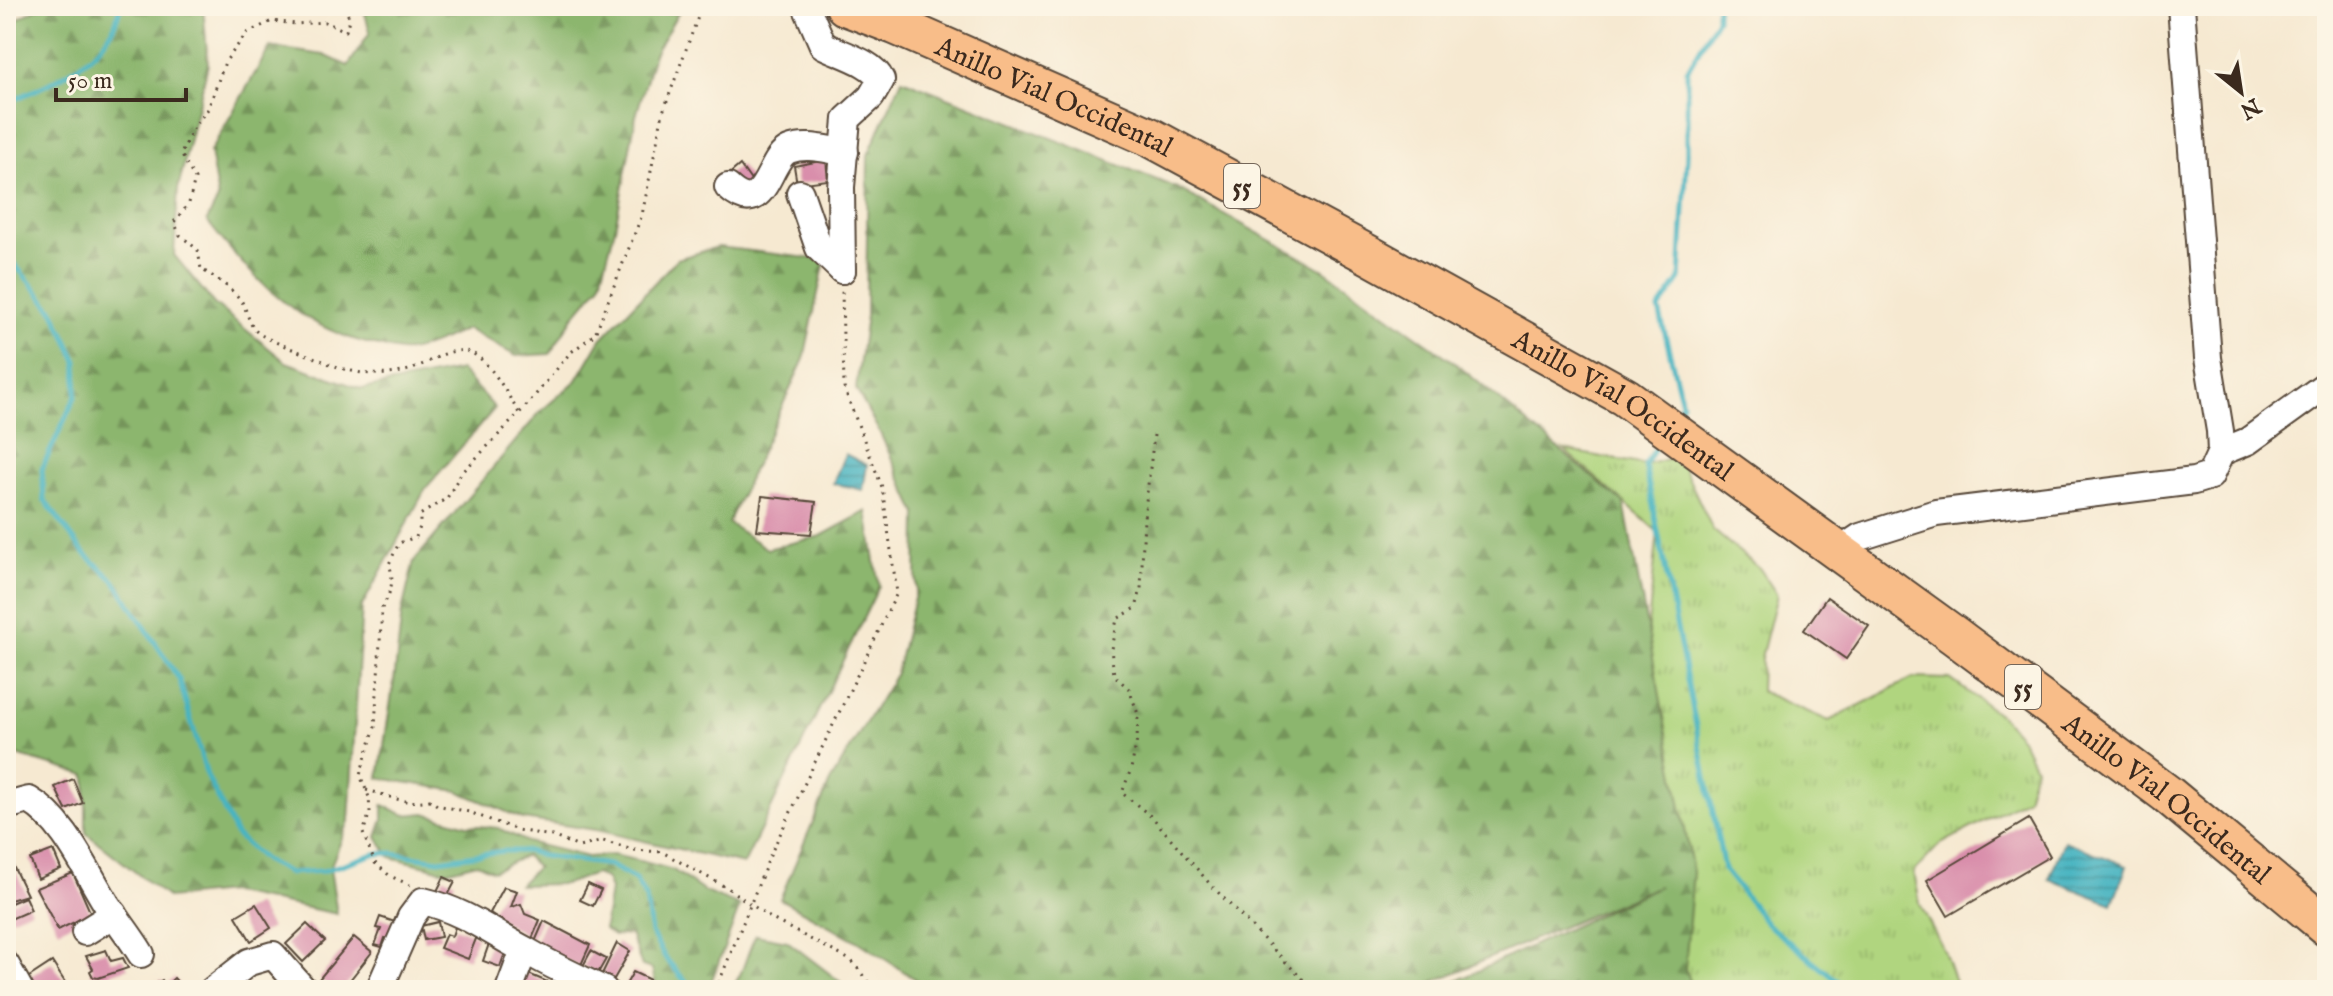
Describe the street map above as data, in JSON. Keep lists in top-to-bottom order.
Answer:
{
  "streets": {
    "highway": ["Anillo Vial Occidental", "55"]
  },
  "scale_bar": "50 m",
  "north": "bottom right"
}
